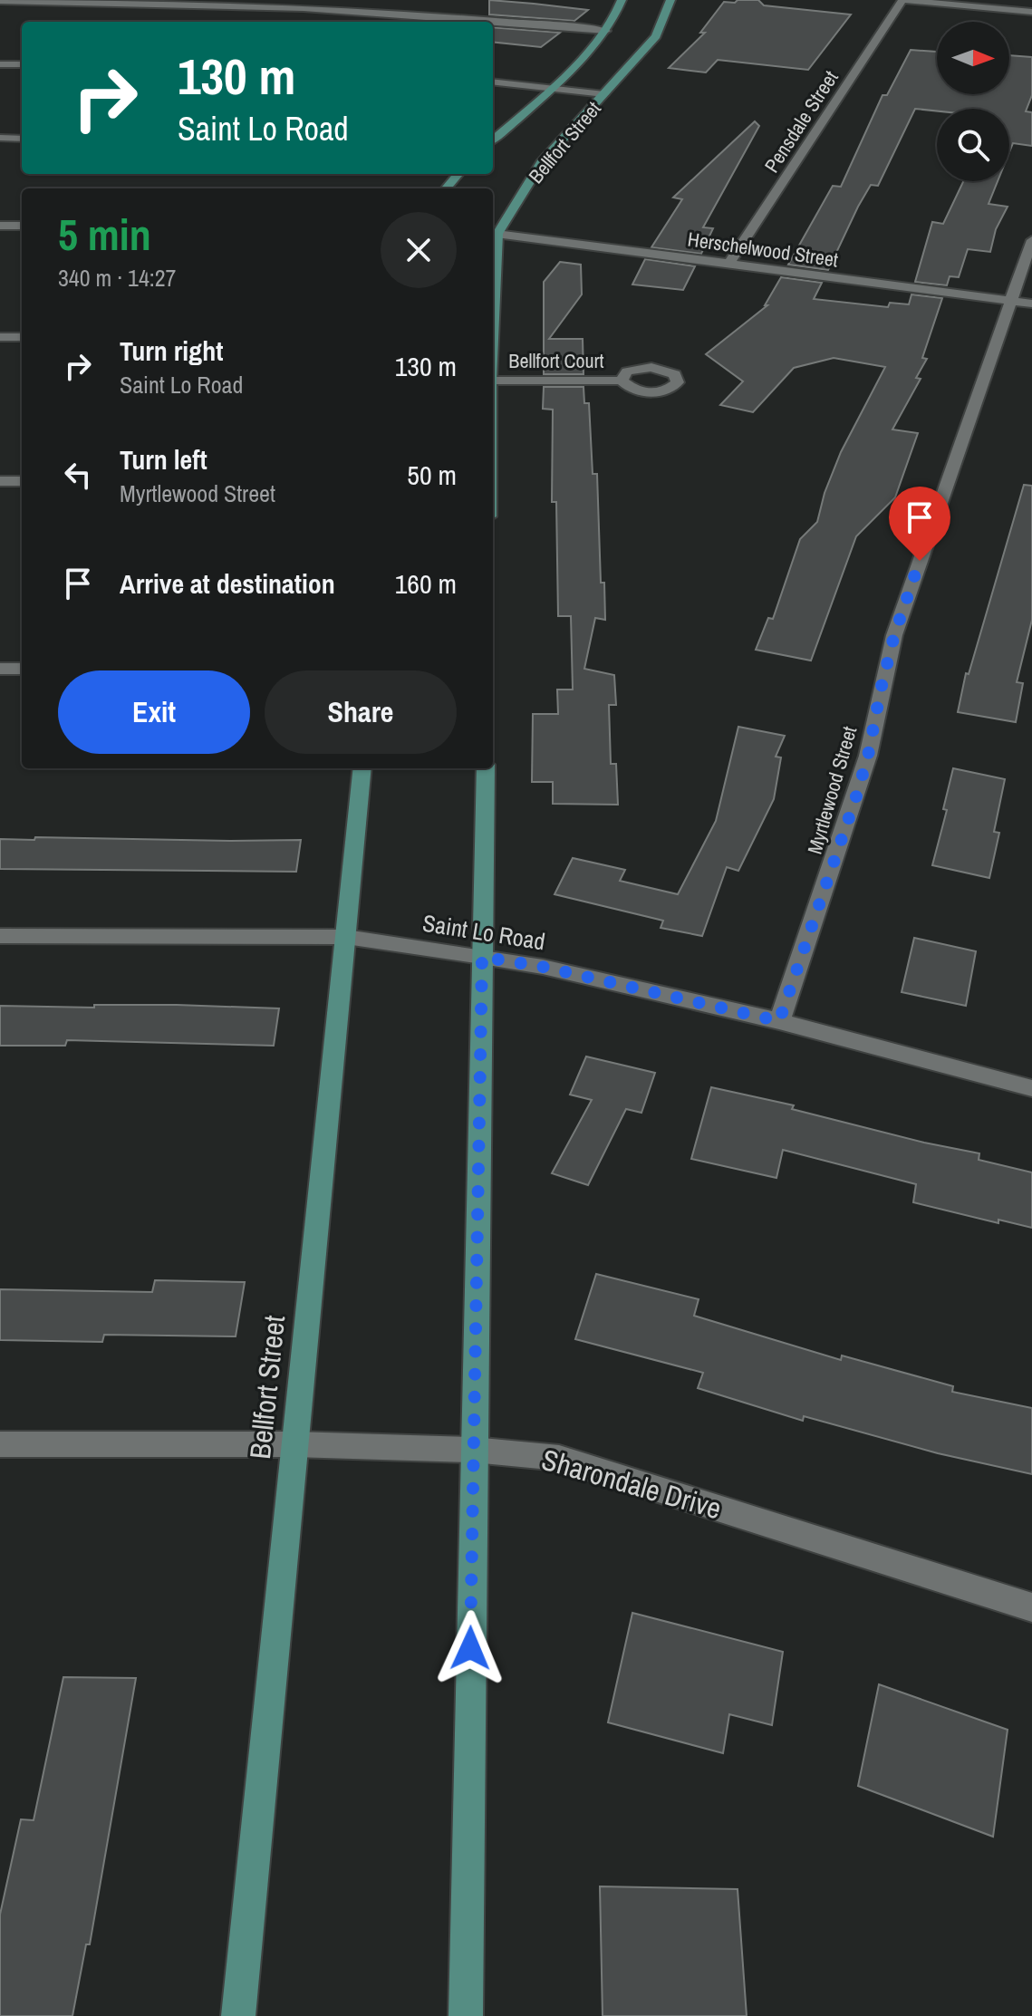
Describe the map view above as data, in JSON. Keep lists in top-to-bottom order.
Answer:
{
  "streets": {
    "main road": ["Bellfort Street"],
    "street": [
      "Pensdale Street",
      "Herschelwood Street",
      "Bellfort Court",
      "Myrtlewood Street",
      "Saint Lo Road",
      "Sharondale Drive"
    ]
  },
  "crossings": [
    ["Pensdale Street", "Herschelwood Street"],
    ["Bellfort Street", "Herschelwood Street"],
    ["Bellfort Street", "Saint Lo Road"],
    ["Bellfort Street", "Sharondale Drive"],
    ["Herschelwood Street", "Myrtlewood Street"],
    ["Myrtlewood Street", "Saint Lo Road"]
  ],
  "north": "right",
  "page": {
    "turn": ["130 m", "Saint Lo Road"],
    "heading": ["5 min", "340 m · 14:27"],
    "list": [
      {
        "name": "Turn right",
        "note": "Saint Lo Road",
        "value": "130 m"
      },
      {
        "name": "Turn left",
        "note": "Myrtlewood Street",
        "value": "50 m"
      },
      {
        "name": "Arrive at destination",
        "value": "160 m"
      }
    ],
    "buttons": ["Exit", "Share"]
  }
}
